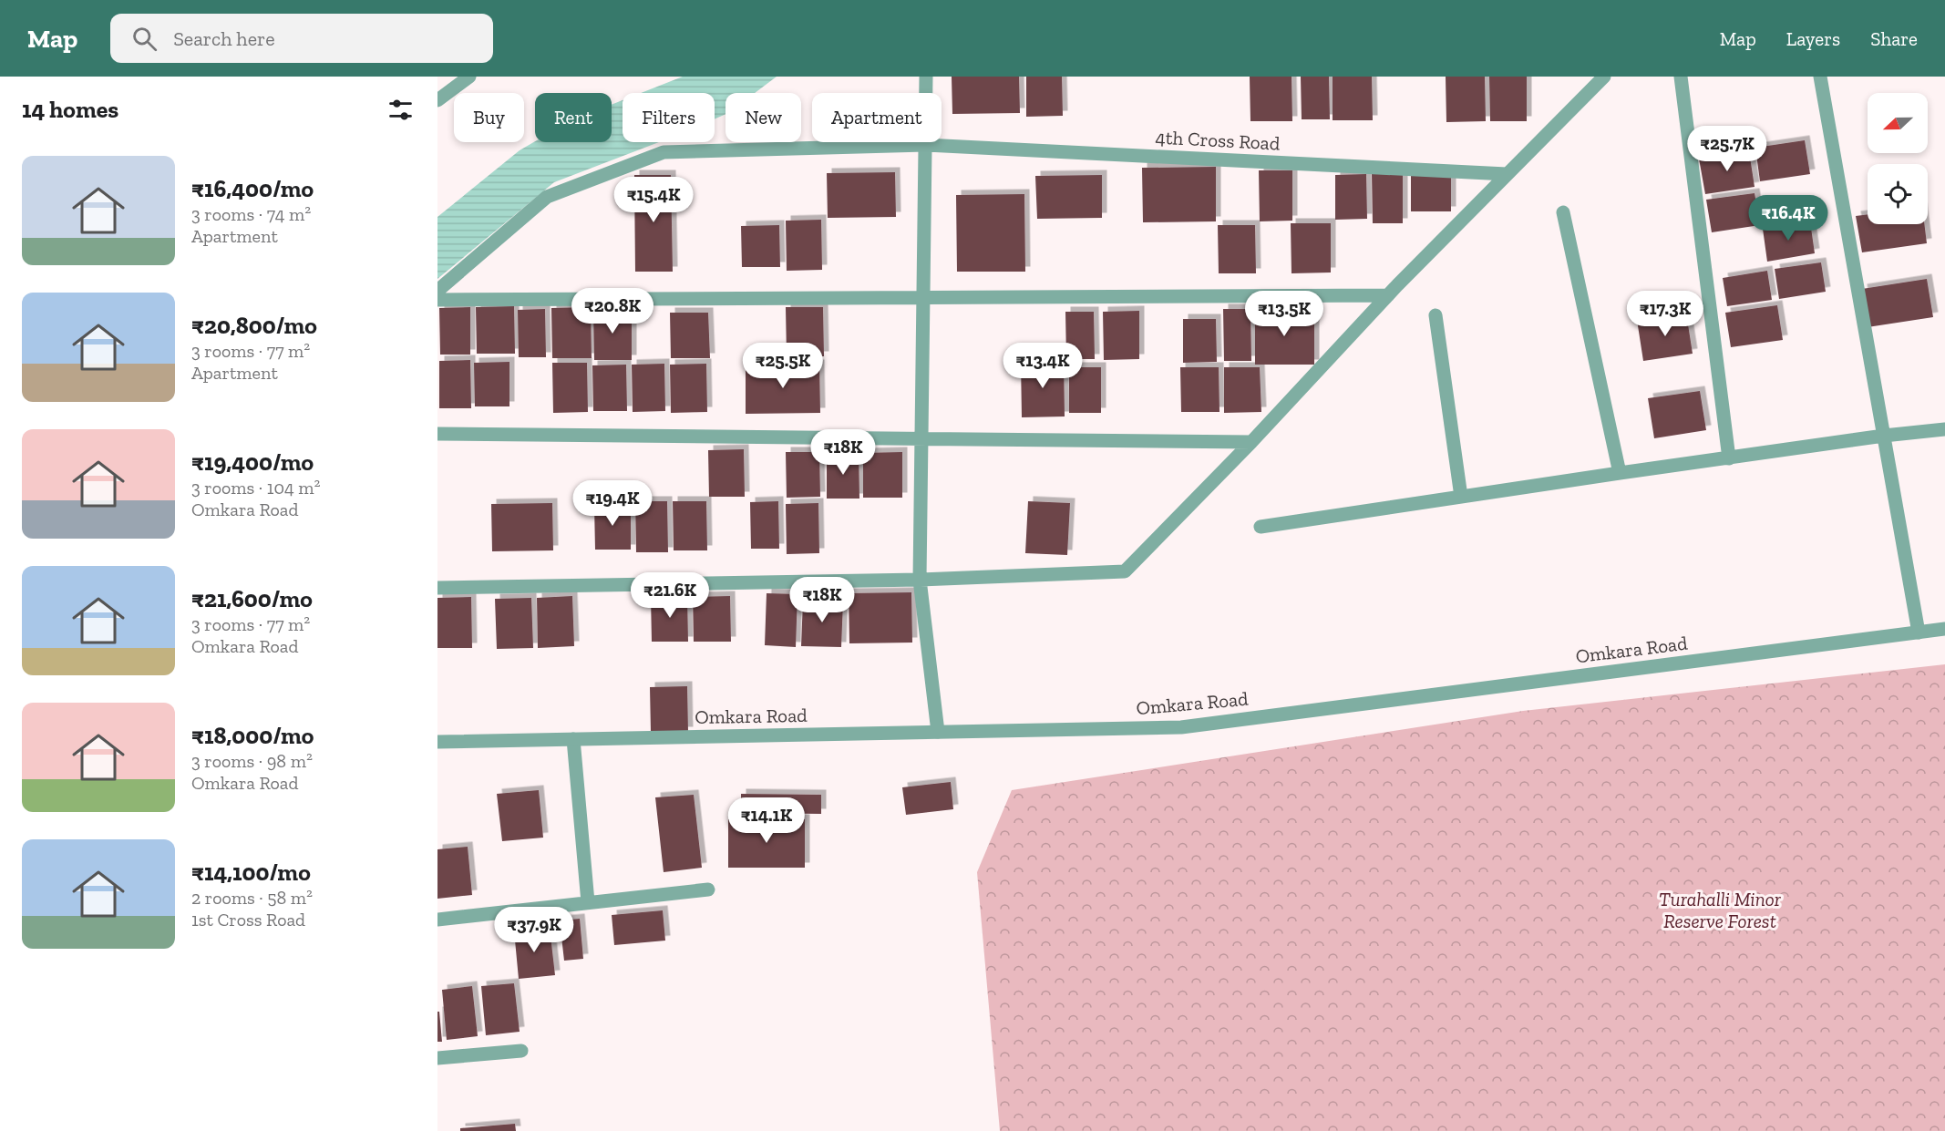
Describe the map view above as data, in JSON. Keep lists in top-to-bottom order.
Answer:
{
  "streets": {
    "street": ["4th Cross Road", "Omkara Road"]
  },
  "parks": ["Turahalli Minor Reserve Forest"],
  "north": "left",
  "page": {
    "header": "Map",
    "search": "Search here",
    "nav": ["Map", "Layers", "Share"],
    "heading": "14 homes",
    "chip": [
      "Buy",
      "Rent",
      "Filters",
      "New",
      "Apartment"
    ],
    "price": [
      "₹25.7K",
      "₹15.4K",
      "₹16.4K",
      "₹20.8K",
      "₹13.5K",
      "₹17.3K",
      "₹25.5K",
      "₹13.4K",
      "₹18K",
      "₹19.4K",
      "₹21.6K",
      "₹18K",
      "₹14.1K",
      "₹37.9K"
    ],
    "list": [
      {
        "name": "₹16,400/mo",
        "note": "3 rooms · 74 m² · Apartment"
      },
      {
        "name": "₹20,800/mo",
        "note": "3 rooms · 77 m² · Apartment"
      },
      {
        "name": "₹19,400/mo",
        "note": "3 rooms · 104 m² · Omkara Road"
      },
      {
        "name": "₹21,600/mo",
        "note": "3 rooms · 77 m² · Omkara Road"
      },
      {
        "name": "₹18,000/mo",
        "note": "3 rooms · 98 m² · Omkara Road"
      },
      {
        "name": "₹14,100/mo",
        "note": "2 rooms · 58 m² · 1st Cross Road"
      }
    ]
  }
}
